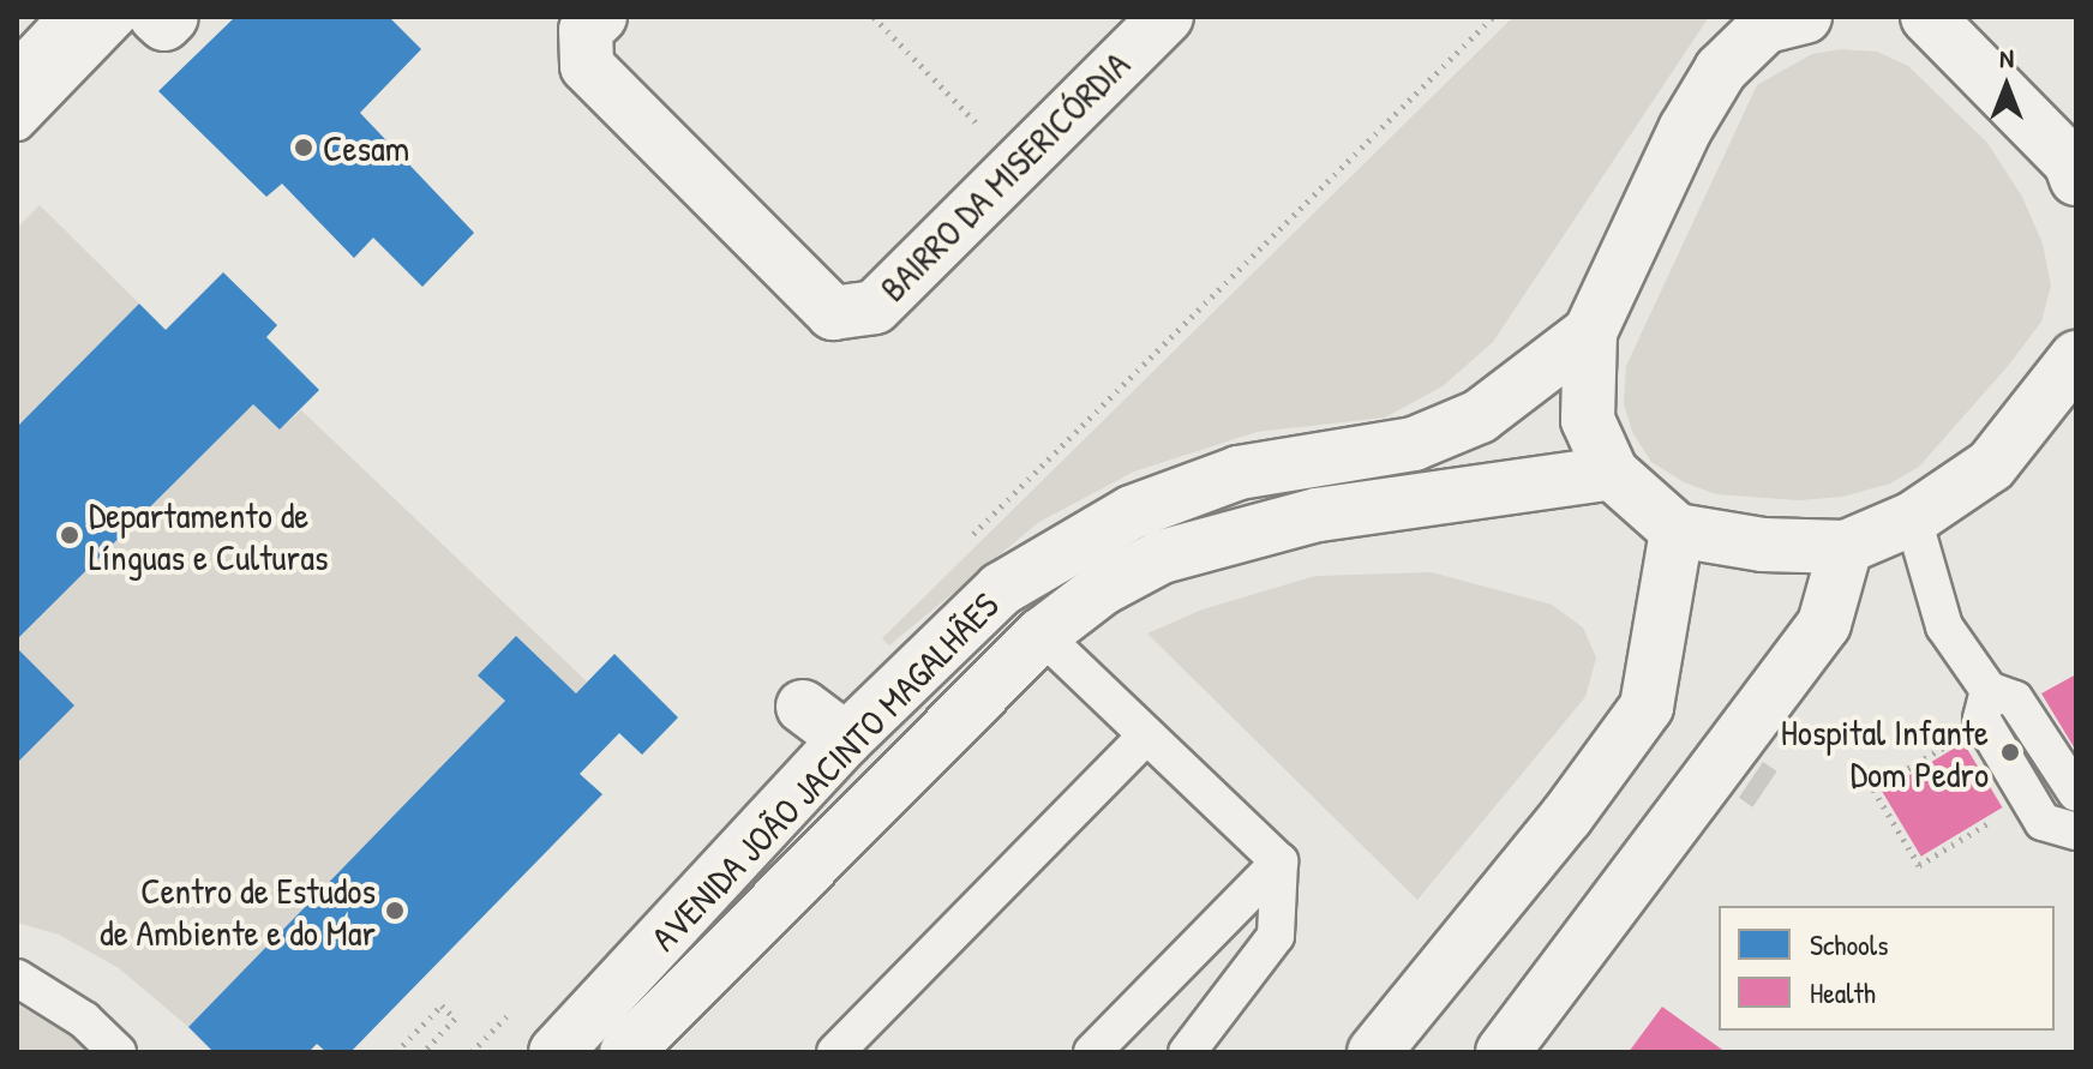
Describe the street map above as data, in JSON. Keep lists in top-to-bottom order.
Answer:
{
  "streets": {
    "street": ["BAIRRO DA MISERICÓRDIA", "AVENIDA JOÃO JACINTO MAGALHÃES"]
  },
  "places": [
    "Cesam",
    "Departamento de Línguas e Culturas",
    "Hospital Infante Dom Pedro",
    "Centro de Estudos de Ambiente e do Mar"
  ],
  "legend": ["Schools", "Health"],
  "north": "top"
}
